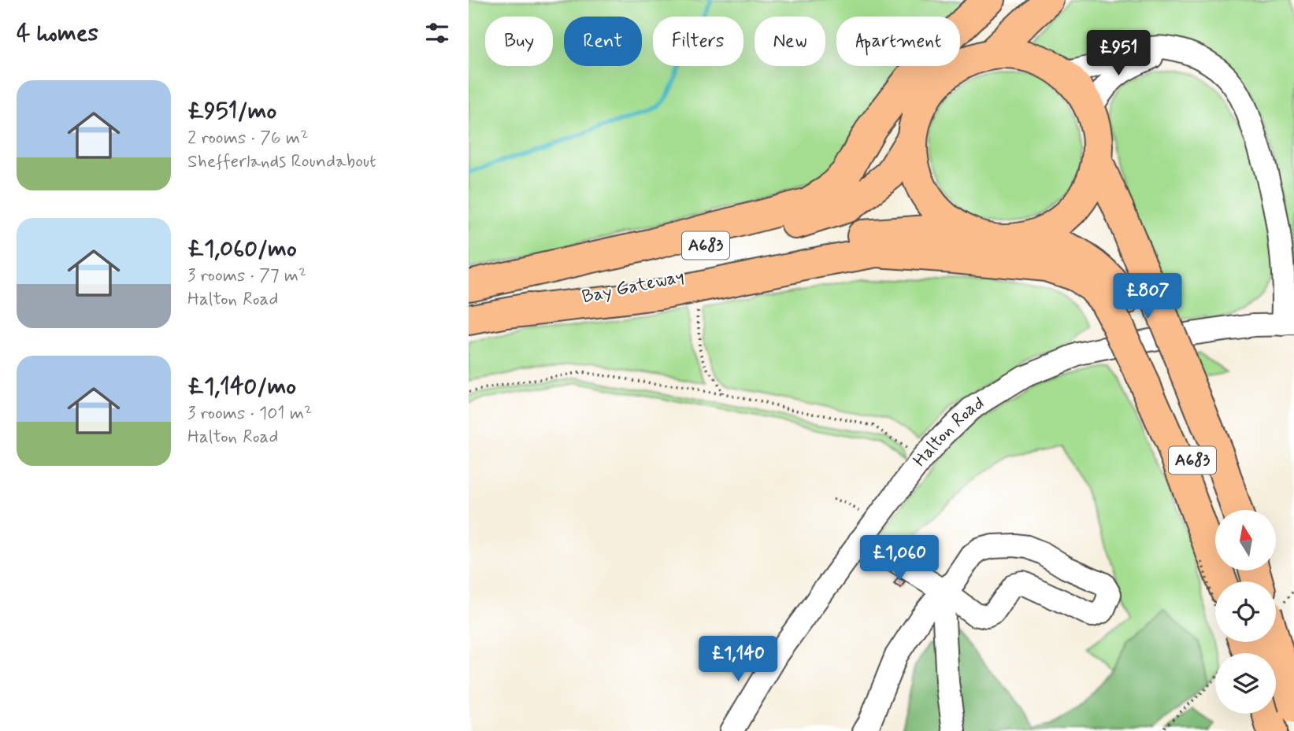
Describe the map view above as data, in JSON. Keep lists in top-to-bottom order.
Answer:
{
  "streets": {
    "highway": ["A683", "Bay Gateway"],
    "street": ["Halton Road"]
  },
  "north": "top",
  "page": {
    "heading": "4 homes",
    "chip": [
      "Buy",
      "Rent",
      "Filters",
      "New",
      "Apartment"
    ],
    "price": [
      "£951",
      "£807",
      "£1,060",
      "£1,140"
    ],
    "list": [
      {
        "name": "£951/mo",
        "note": "2 rooms · 76 m² · Shefferlands Roundabout"
      },
      {
        "name": "£1,060/mo",
        "note": "3 rooms · 77 m² · Halton Road"
      },
      {
        "name": "£1,140/mo",
        "note": "3 rooms · 101 m² · Halton Road"
      }
    ]
  }
}
